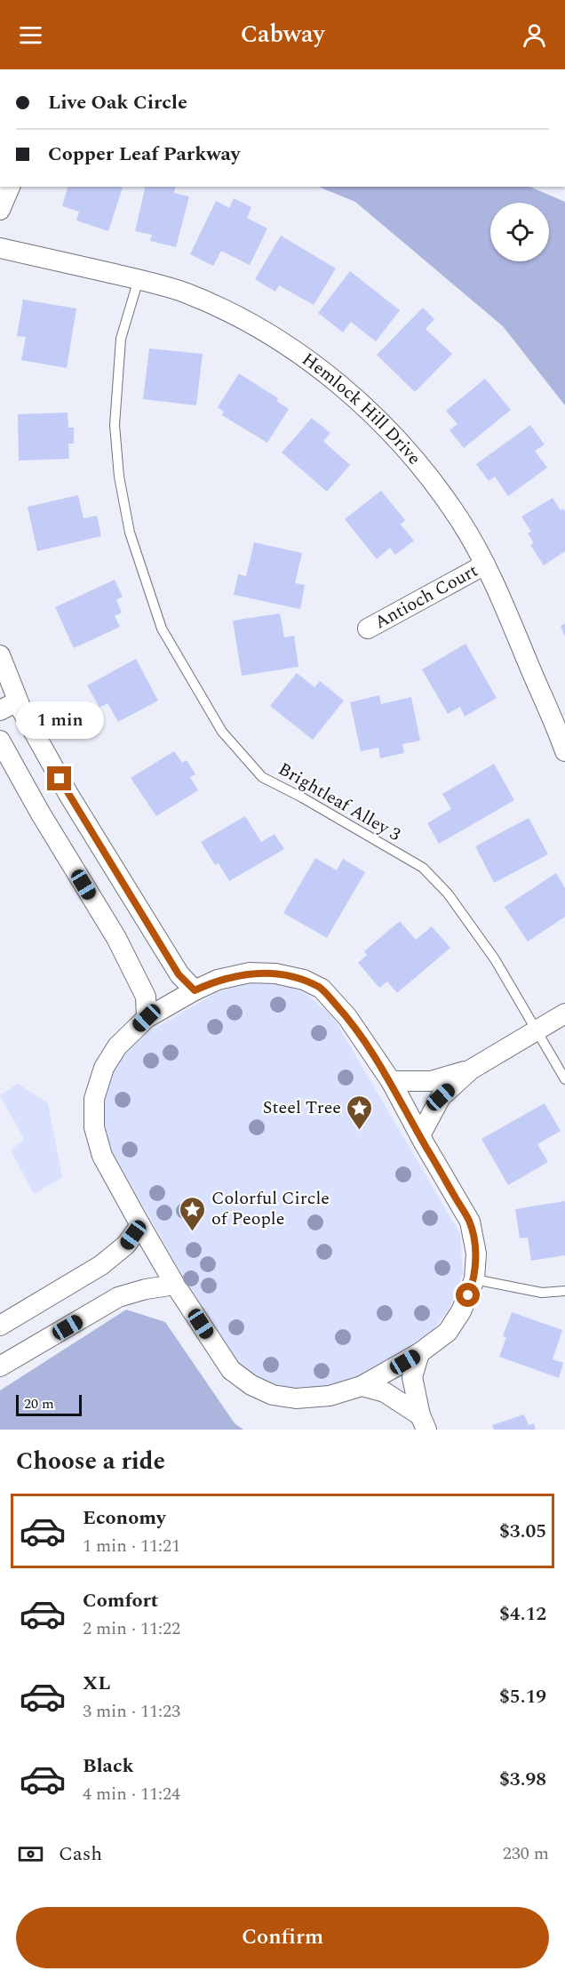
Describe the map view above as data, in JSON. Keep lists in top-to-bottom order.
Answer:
{
  "streets": {
    "street": ["Hemlock Hill Drive", "Antioch Court"],
    "lane": ["Brightleaf Alley 3"]
  },
  "crossings": [
    ["Hemlock Hill Drive", "Antioch Court"],
    ["Hemlock Hill Drive", "Brightleaf Alley 3"]
  ],
  "places": {
    "place": ["Steel Tree", "Colorful Circle of People"]
  },
  "scale_bar": "20 m",
  "page": {
    "header": "Cabway",
    "banner": ["Live Oak Circle", "Copper Leaf Parkway"],
    "bubble": "1 min",
    "scale": "20 m",
    "heading": "Choose a ride",
    "list": [
      {
        "name": "Economy",
        "note": "1 min · 11:21",
        "value": "$3.05"
      },
      {
        "name": "Comfort",
        "note": "2 min · 11:22",
        "value": "$4.12"
      },
      {
        "name": "XL",
        "note": "3 min · 11:23",
        "value": "$5.19"
      },
      {
        "name": "Black",
        "note": "4 min · 11:24",
        "value": "$3.98"
      }
    ],
    "pay": ["Cash", "230 m"],
    "buttons": "Confirm"
  }
}
